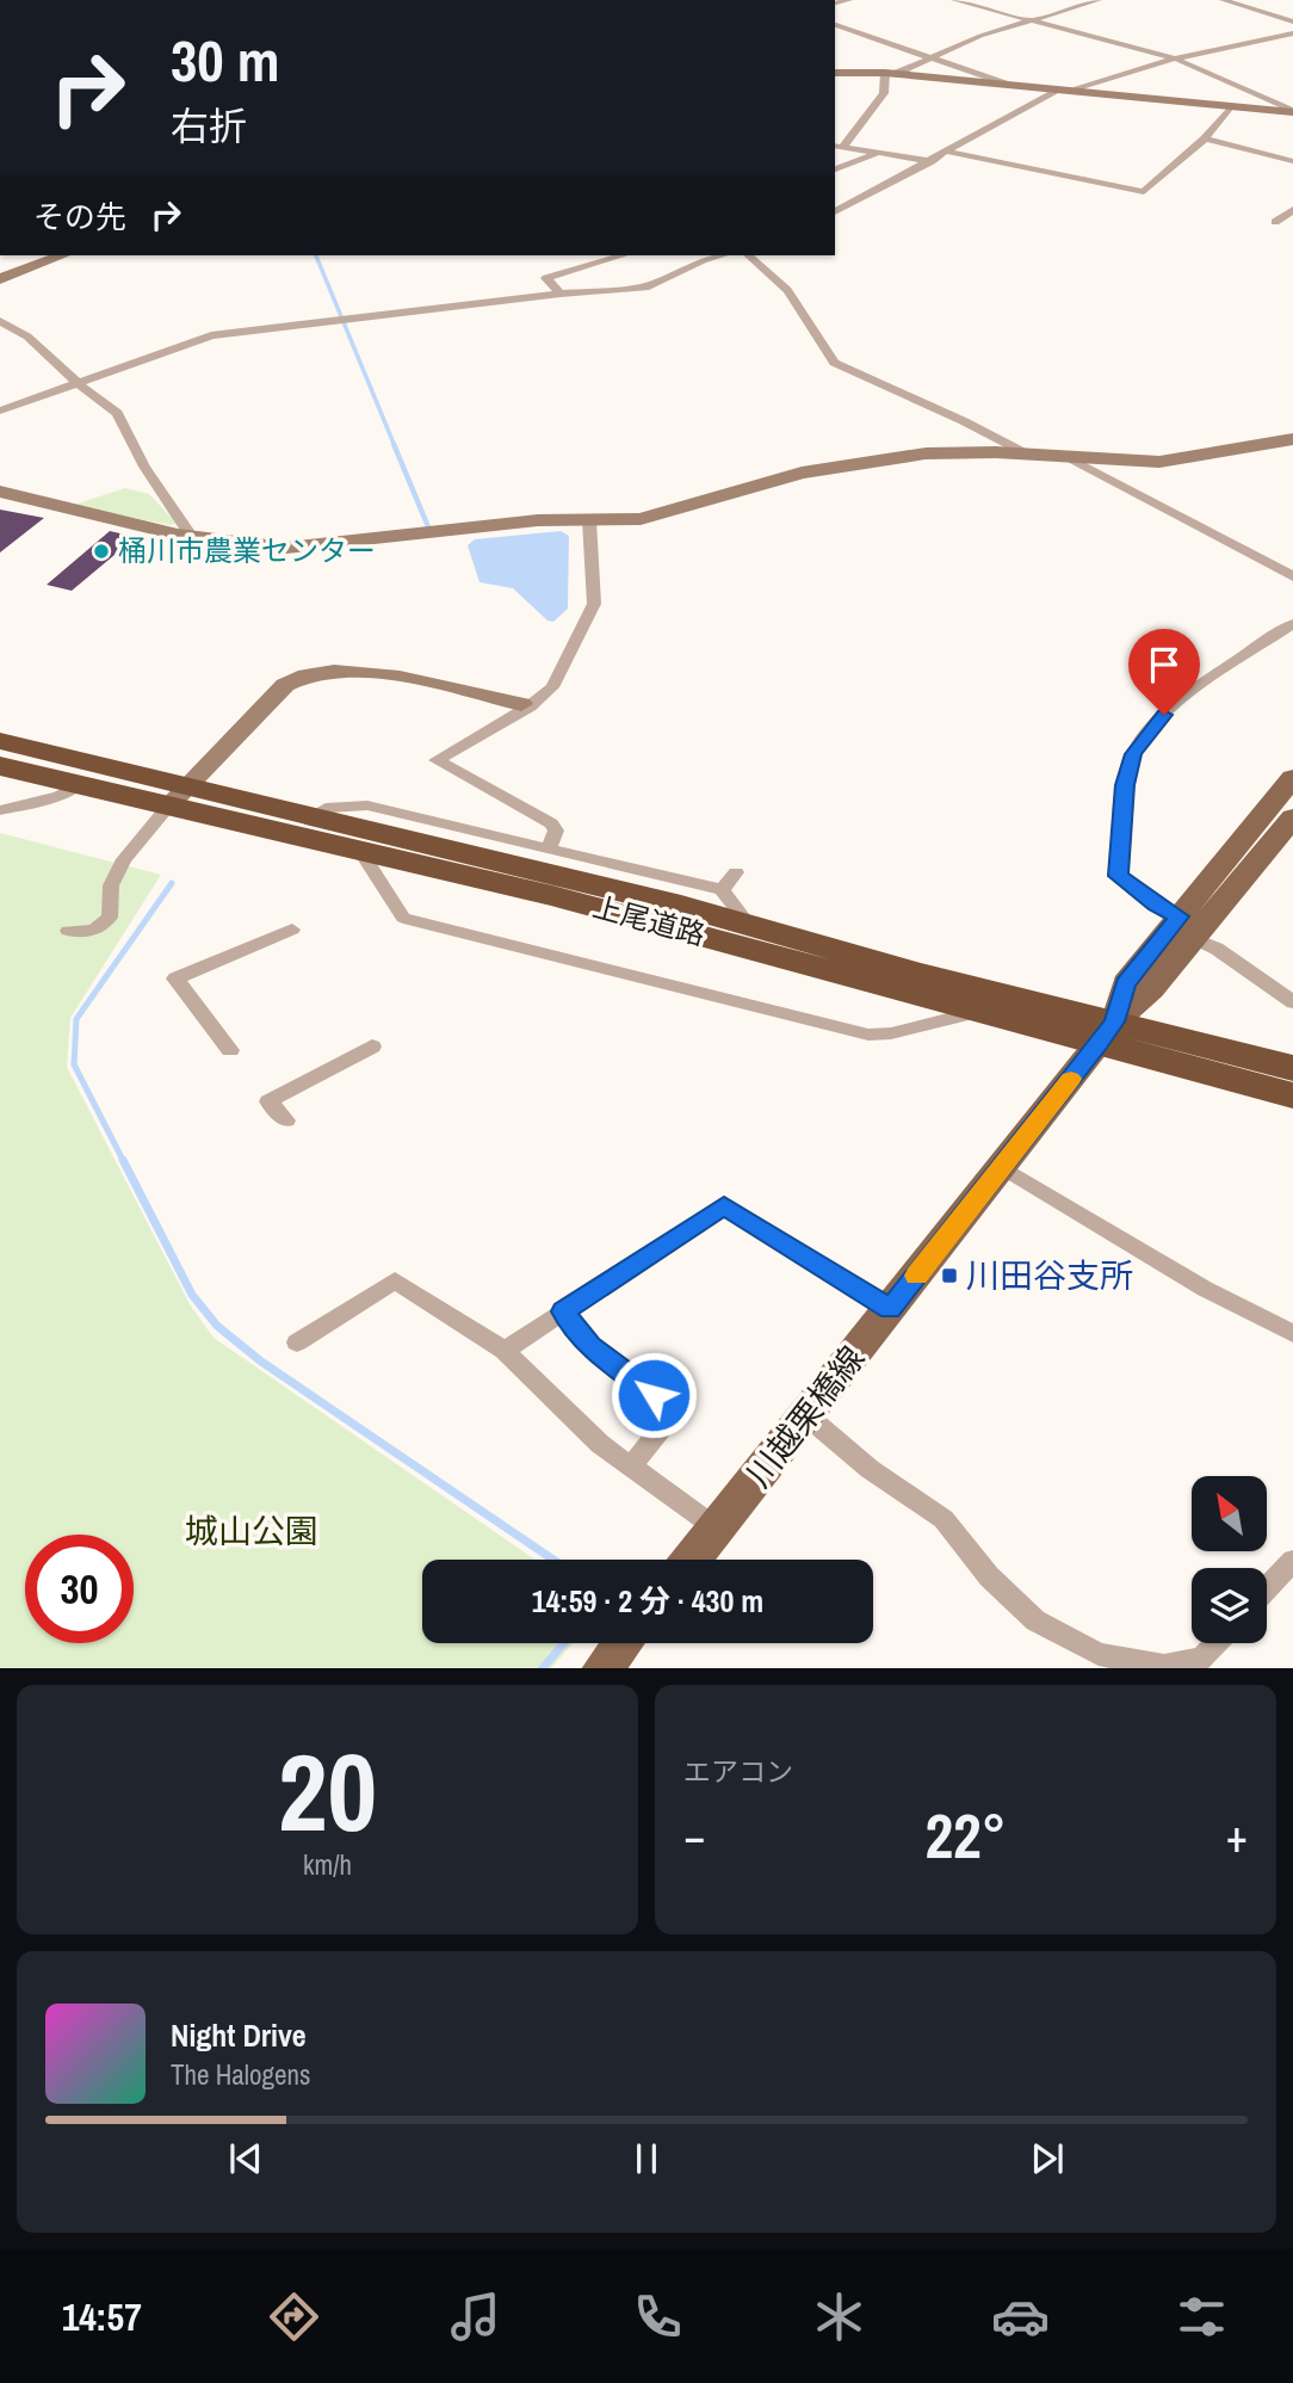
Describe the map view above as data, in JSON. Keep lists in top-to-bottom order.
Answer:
{
  "streets": {
    "highway": ["上尾道路"],
    "main road": ["川越栗橋線"]
  },
  "crossings": [
    ["上尾道路", "川越栗橋線"]
  ],
  "parks": ["城山公園"],
  "places": {
    "other": ["桶川市農業センター"],
    "transit": ["川田谷支所"]
  },
  "north": "top left",
  "page": {
    "turn": ["30 m", "右折"],
    "then": "その先",
    "limit": "30",
    "trip": "14:59 · 2 分 · 430 m",
    "tile": [
      ["20", "km/h"],
      "エアコン"
    ],
    "heat": ["−", "22°", "+"],
    "song": ["Night Drive", "The Halogens"],
    "tabs": "14:57"
  }
}
